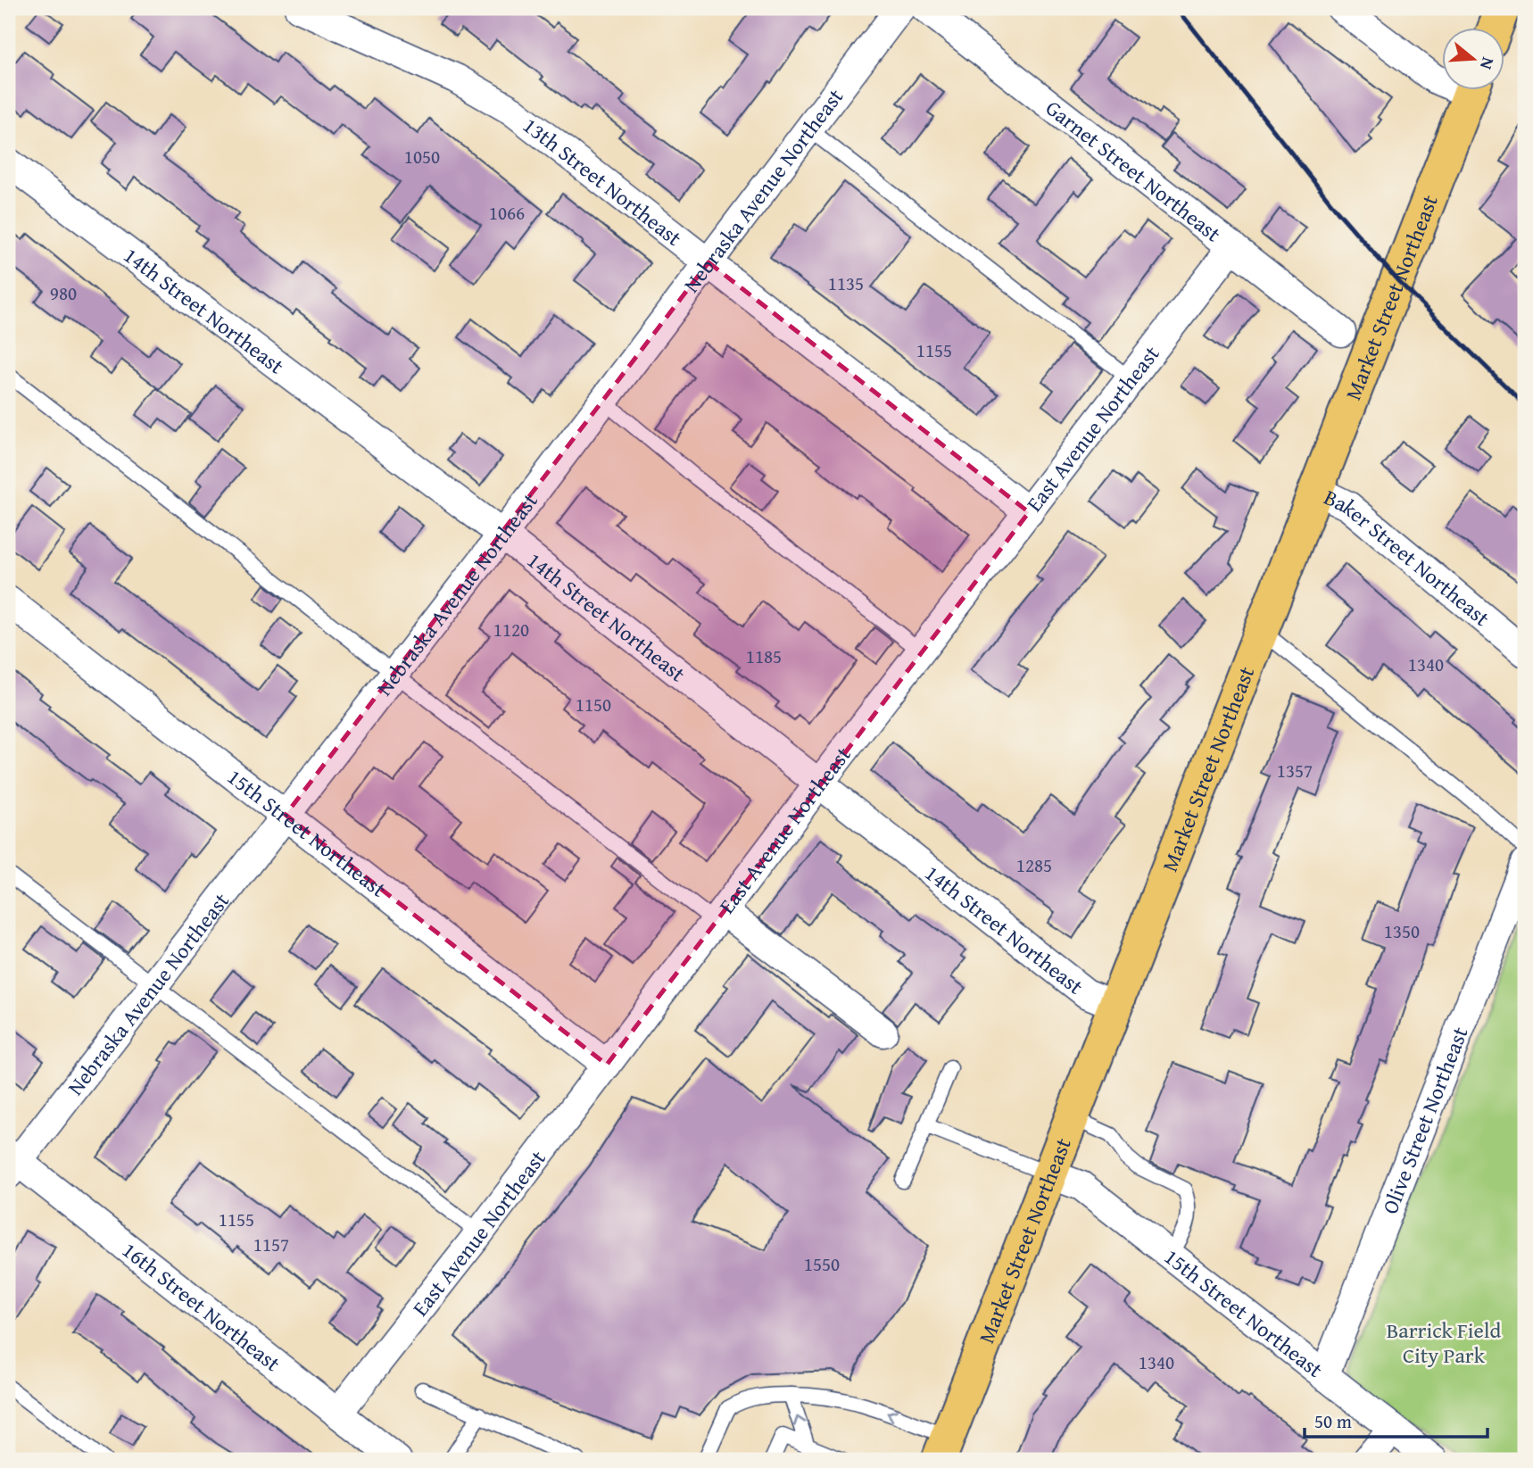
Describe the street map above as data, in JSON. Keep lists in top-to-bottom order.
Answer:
{
  "streets": {
    "main road": ["Market Street Northeast"],
    "street": [
      "Garnet Street Northeast",
      "13th Street Northeast",
      "Nebraska Avenue Northeast",
      "14th Street Northeast",
      "East Avenue Northeast",
      "Baker Street Northeast",
      "15th Street Northeast",
      "Olive Street Northeast",
      "16th Street Northeast"
    ]
  },
  "crossings": [
    ["Garnet Street Northeast", "East Avenue Northeast"],
    ["13th Street Northeast", "Nebraska Avenue Northeast"],
    ["13th Street Northeast", "East Avenue Northeast"],
    ["Nebraska Avenue Northeast", "14th Street Northeast"],
    ["Nebraska Avenue Northeast", "15th Street Northeast"],
    ["Nebraska Avenue Northeast", "16th Street Northeast"],
    ["Market Street Northeast", "14th Street Northeast"],
    ["Market Street Northeast", "Baker Street Northeast"],
    ["Market Street Northeast", "15th Street Northeast"],
    ["14th Street Northeast", "East Avenue Northeast"],
    ["East Avenue Northeast", "15th Street Northeast"],
    ["East Avenue Northeast", "16th Street Northeast"],
    ["15th Street Northeast", "Olive Street Northeast"]
  ],
  "parks": ["Barrick Field City Park"],
  "house_numbers": [
    "1050",
    "1066",
    "1135",
    "980",
    "1155",
    "1120",
    "1185",
    "1340",
    "1150",
    "1357",
    "1285",
    "1350",
    "1155",
    "1157",
    "1550",
    "1340"
  ],
  "scale_bar": "50 m",
  "north": "right"
}
